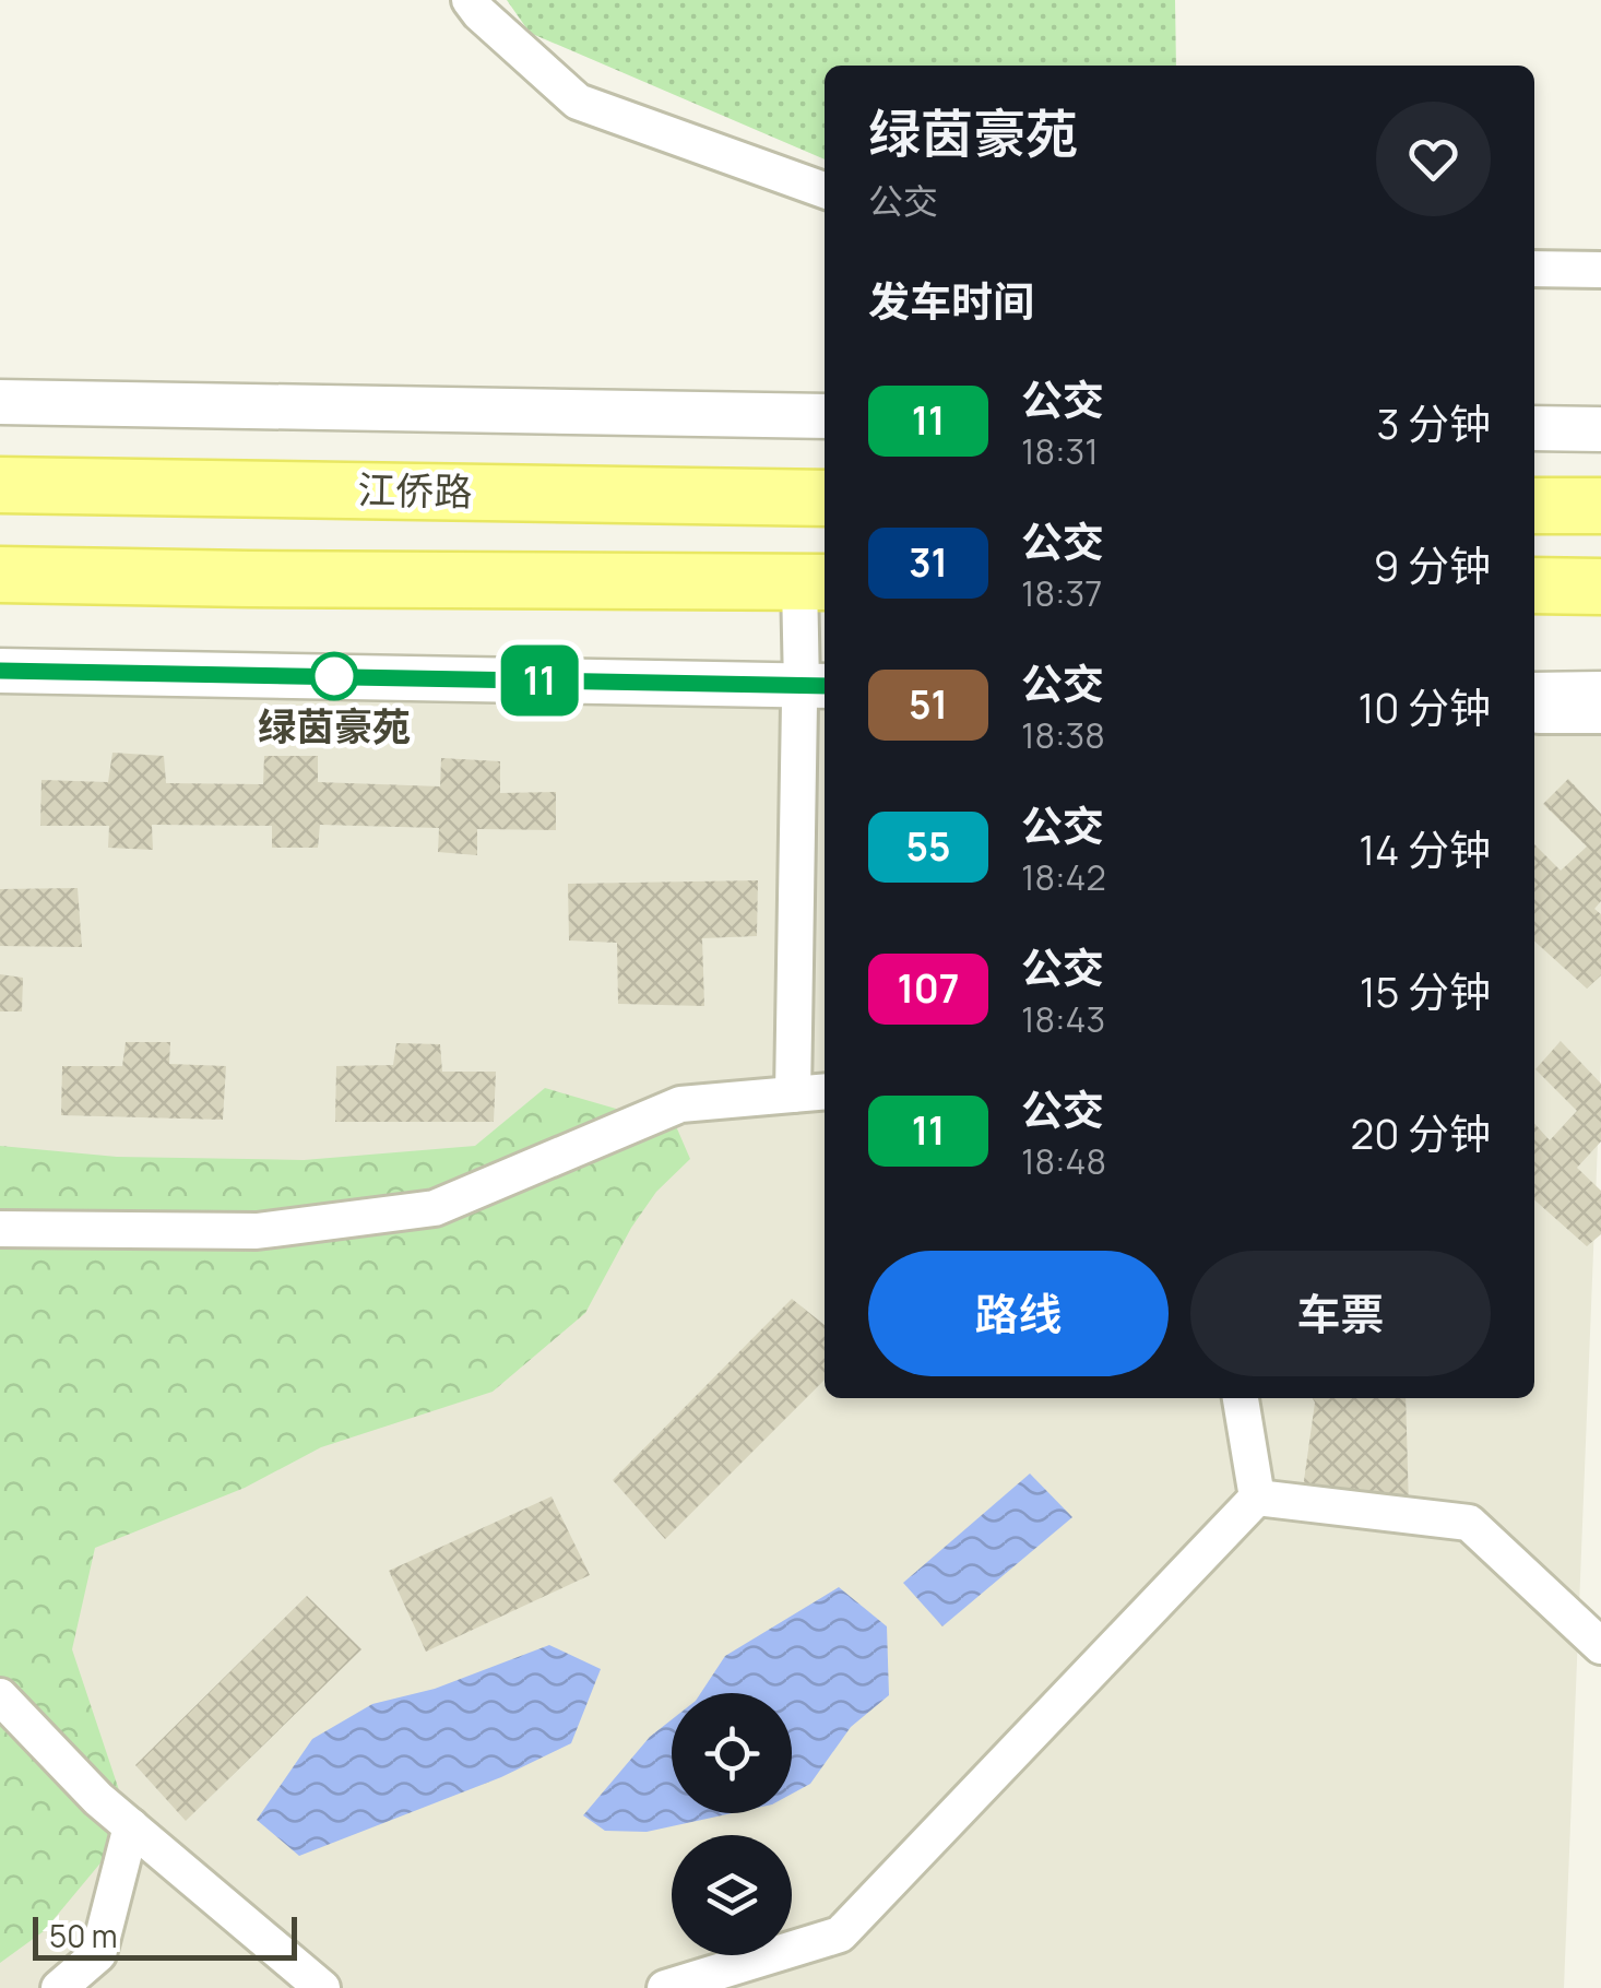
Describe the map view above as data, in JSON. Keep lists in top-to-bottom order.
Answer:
{
  "streets": {
    "main road": ["江侨路"]
  },
  "places": ["绿茵豪苑"],
  "lines": ["bus line 11"],
  "scale_bar": "50 m",
  "page": {
    "on_map": "11",
    "heading": [
      ["绿茵豪苑", "公交"],
      "发车时间"
    ],
    "list": [
      {
        "mark": "11",
        "name": "公交",
        "note": "18:31",
        "value": "3 分钟"
      },
      {
        "mark": "31",
        "name": "公交",
        "note": "18:37",
        "value": "9 分钟"
      },
      {
        "mark": "51",
        "name": "公交",
        "note": "18:38",
        "value": "10 分钟"
      },
      {
        "mark": "55",
        "name": "公交",
        "note": "18:42",
        "value": "14 分钟"
      },
      {
        "mark": "107",
        "name": "公交",
        "note": "18:43",
        "value": "15 分钟"
      },
      {
        "mark": "11",
        "name": "公交",
        "note": "18:48",
        "value": "20 分钟"
      }
    ],
    "buttons": ["路线", "车票"],
    "scale": "50 m"
  }
}
